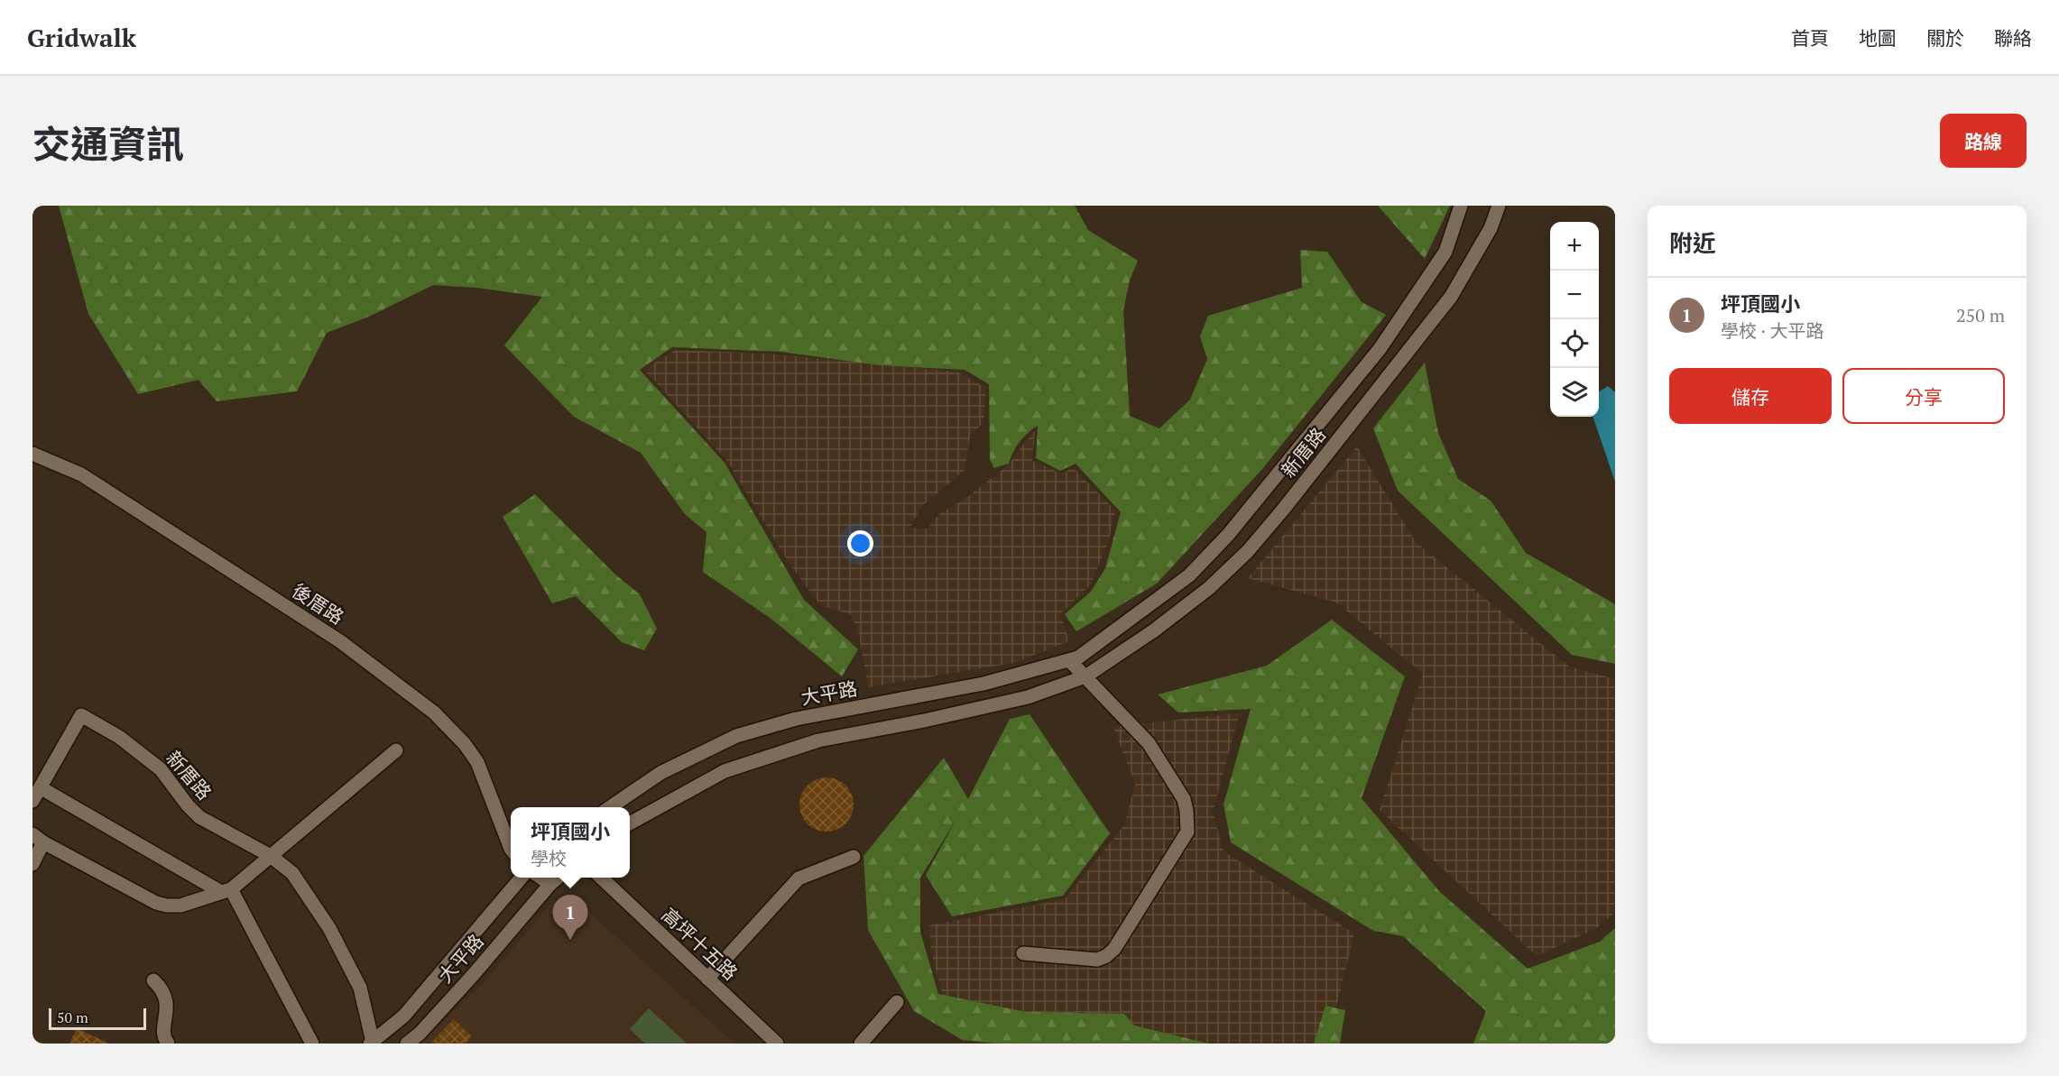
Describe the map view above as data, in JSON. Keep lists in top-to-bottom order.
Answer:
{
  "streets": {
    "street": [
      "新厝路",
      "後厝路",
      "大平路",
      "高坪十五路"
    ]
  },
  "crossings": [
    ["新厝路", "大平路"]
  ],
  "scale_bar": "50 m",
  "page": {
    "header": "Gridwalk",
    "nav": [
      "首頁",
      "地圖",
      "關於",
      "聯絡"
    ],
    "title": "交通資訊",
    "buttons": [
      "路線",
      ["儲存", "分享"]
    ],
    "heading": "附近",
    "map_buttons": ["+", "−"],
    "list": [
      {
        "mark": "1",
        "name": "坪頂國小",
        "note": "學校 · 大平路",
        "value": "250 m"
      }
    ],
    "popup": ["坪頂國小", "學校"],
    "pins": "1",
    "scale": "50 m"
  }
}
